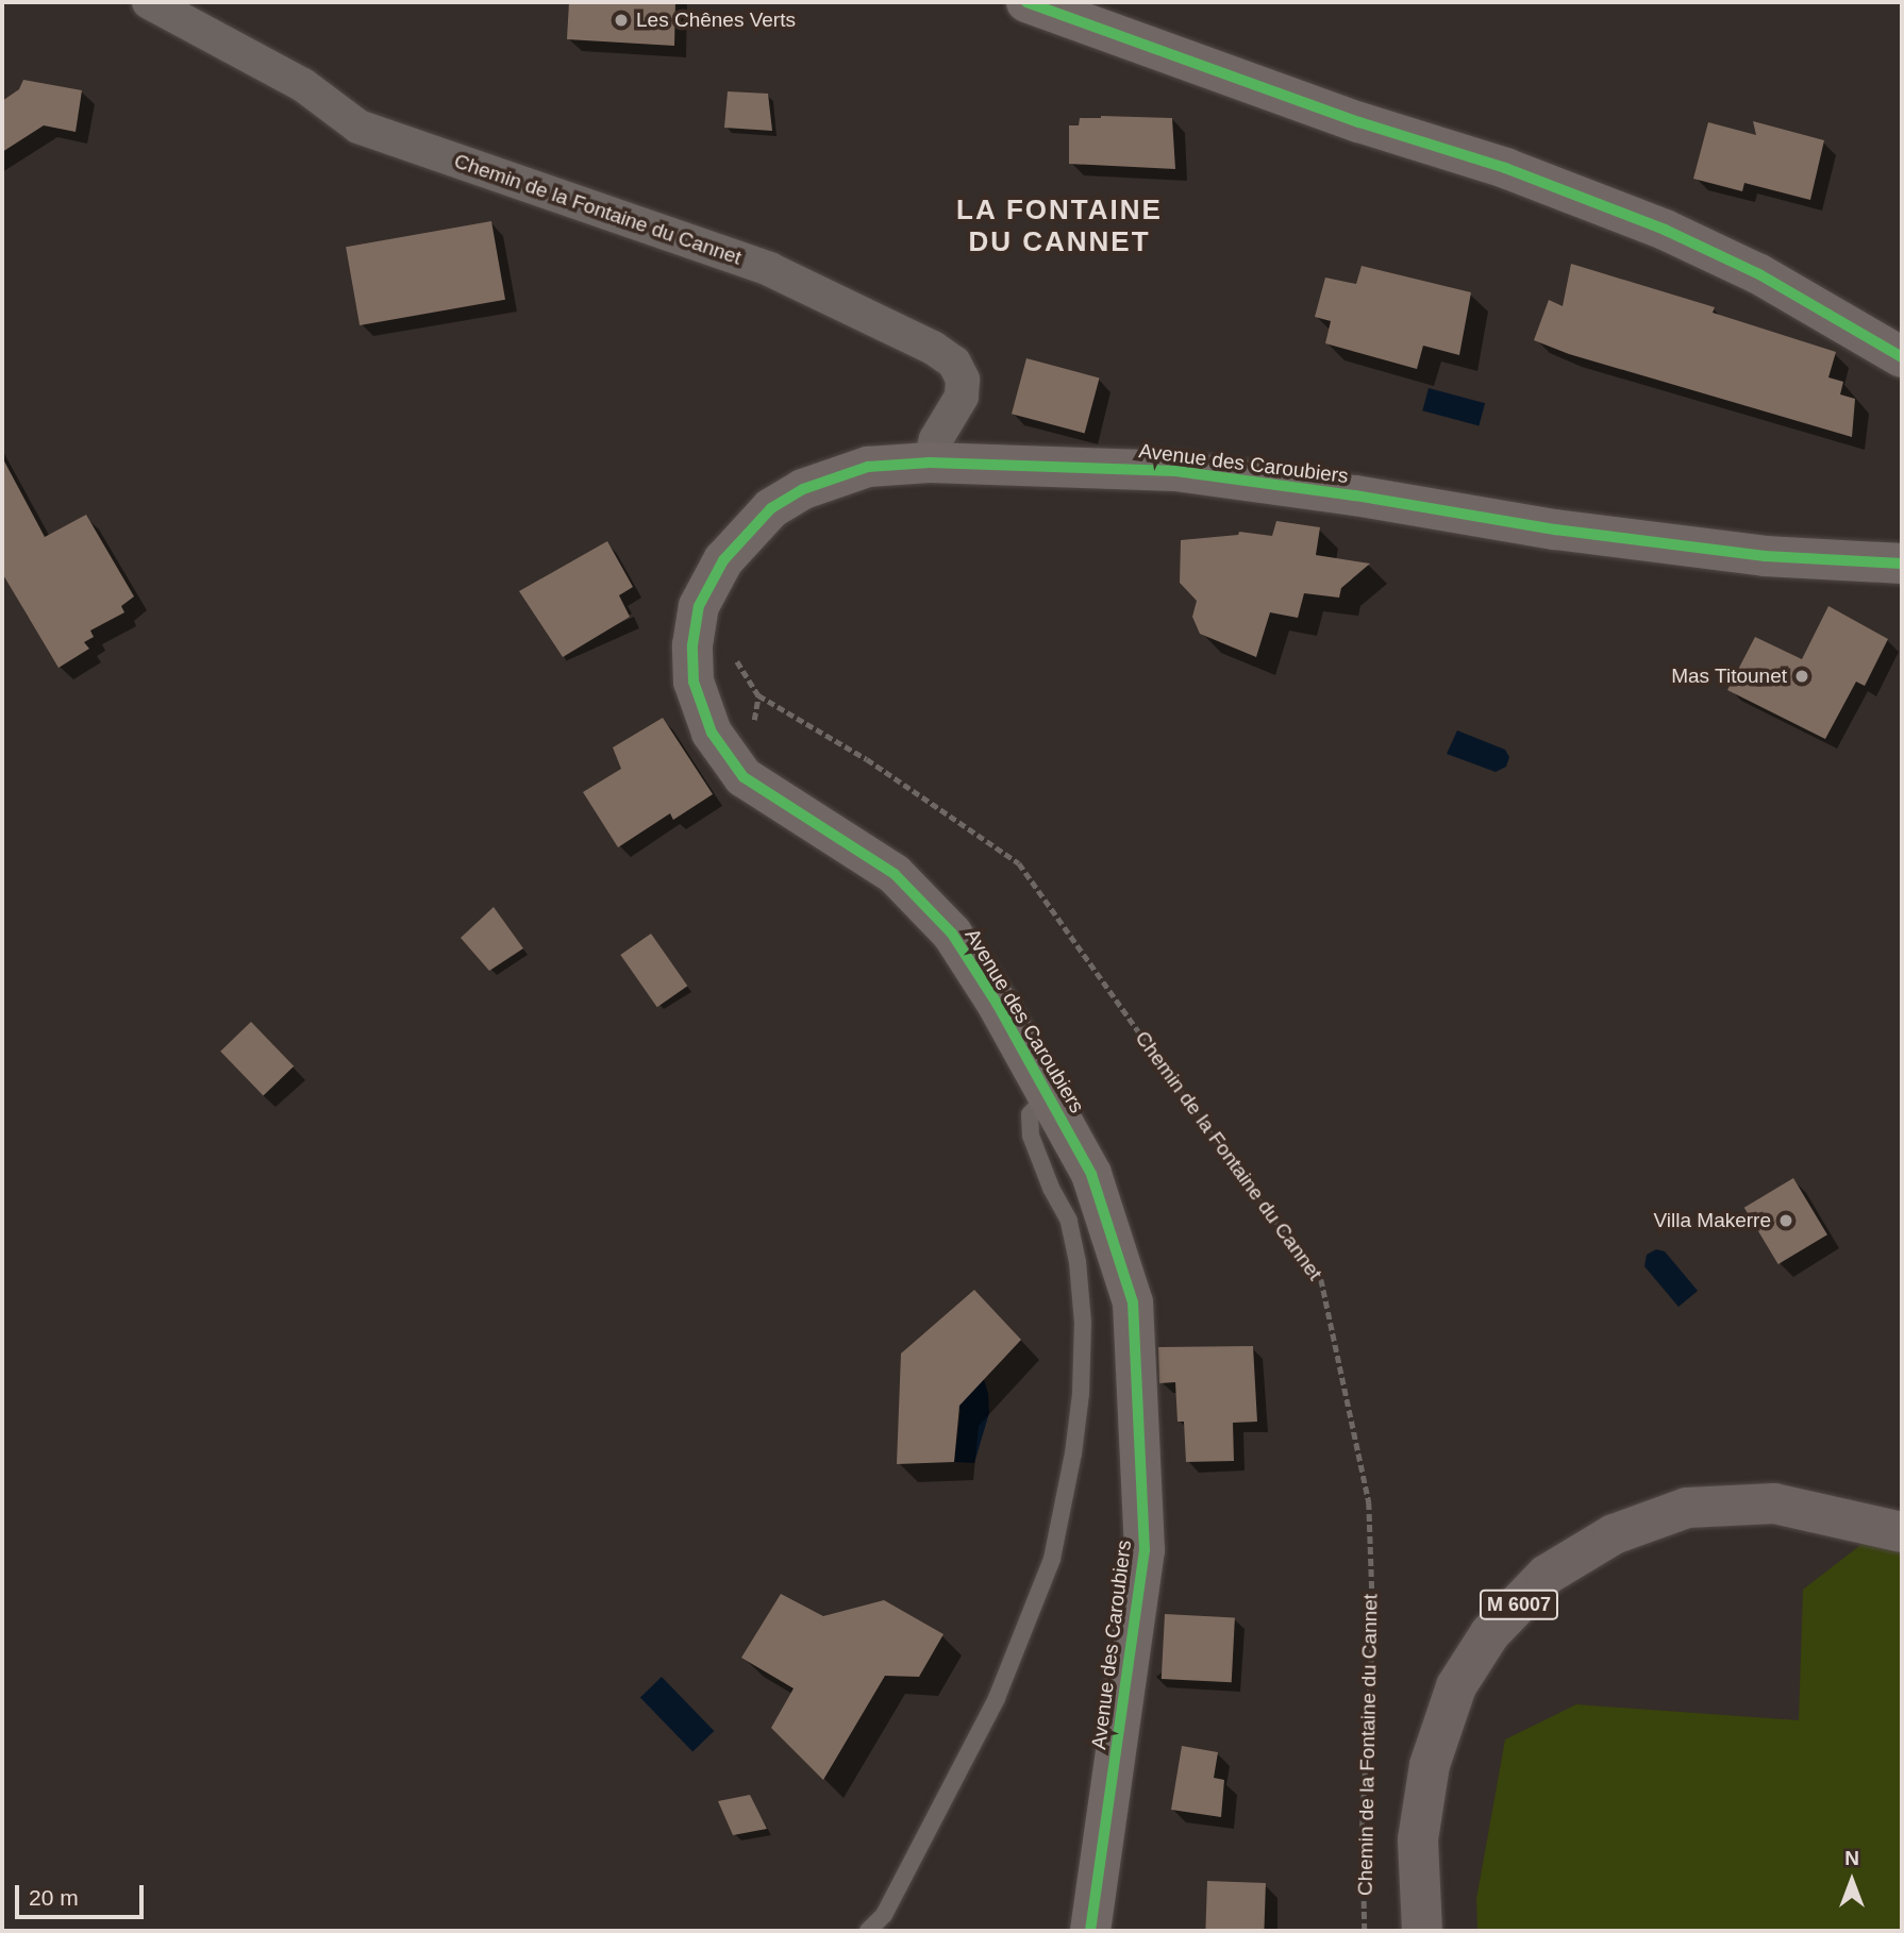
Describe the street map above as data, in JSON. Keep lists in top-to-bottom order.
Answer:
{
  "streets": {
    "main road": ["M 6007"],
    "street": ["Chemin de la Fontaine du Cannet", "Avenue des Caroubiers"]
  },
  "crossings": [
    ["Chemin de la Fontaine du Cannet", "Avenue des Caroubiers"]
  ],
  "districts": ["LA FONTAINE DU CANNET"],
  "places": ["Les Chênes Verts", "Mas Titounet", "Villa Makerre"],
  "scale_bar": "20 m",
  "north": "top"
}
